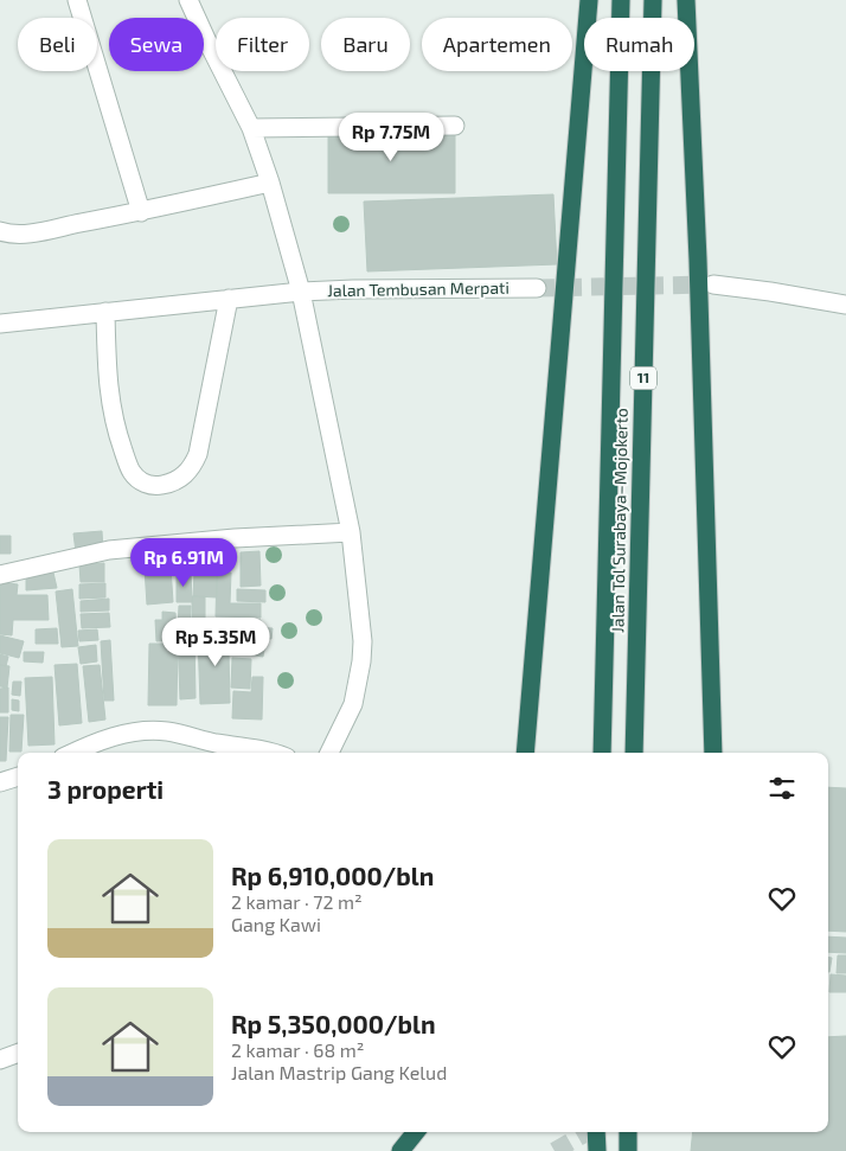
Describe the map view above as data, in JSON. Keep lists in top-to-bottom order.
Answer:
{
  "streets": {
    "highway": ["11", "Jalan Tol Surabaya–Mojokerto"],
    "street": ["Jalan Tembusan Merpati"]
  },
  "page": {
    "chip": [
      "Beli",
      "Sewa",
      "Filter",
      "Baru",
      "Apartemen",
      "Rumah"
    ],
    "price": ["Rp 7.75M", "Rp 6.91M", "Rp 5.35M"],
    "heading": "3 properti",
    "list": [
      {
        "name": "Rp 6,910,000/bln",
        "note": "2 kamar · 72 m² · Gang Kawi"
      },
      {
        "name": "Rp 5,350,000/bln",
        "note": "2 kamar · 68 m² · Jalan Mastrip Gang Kelud"
      }
    ]
  }
}
